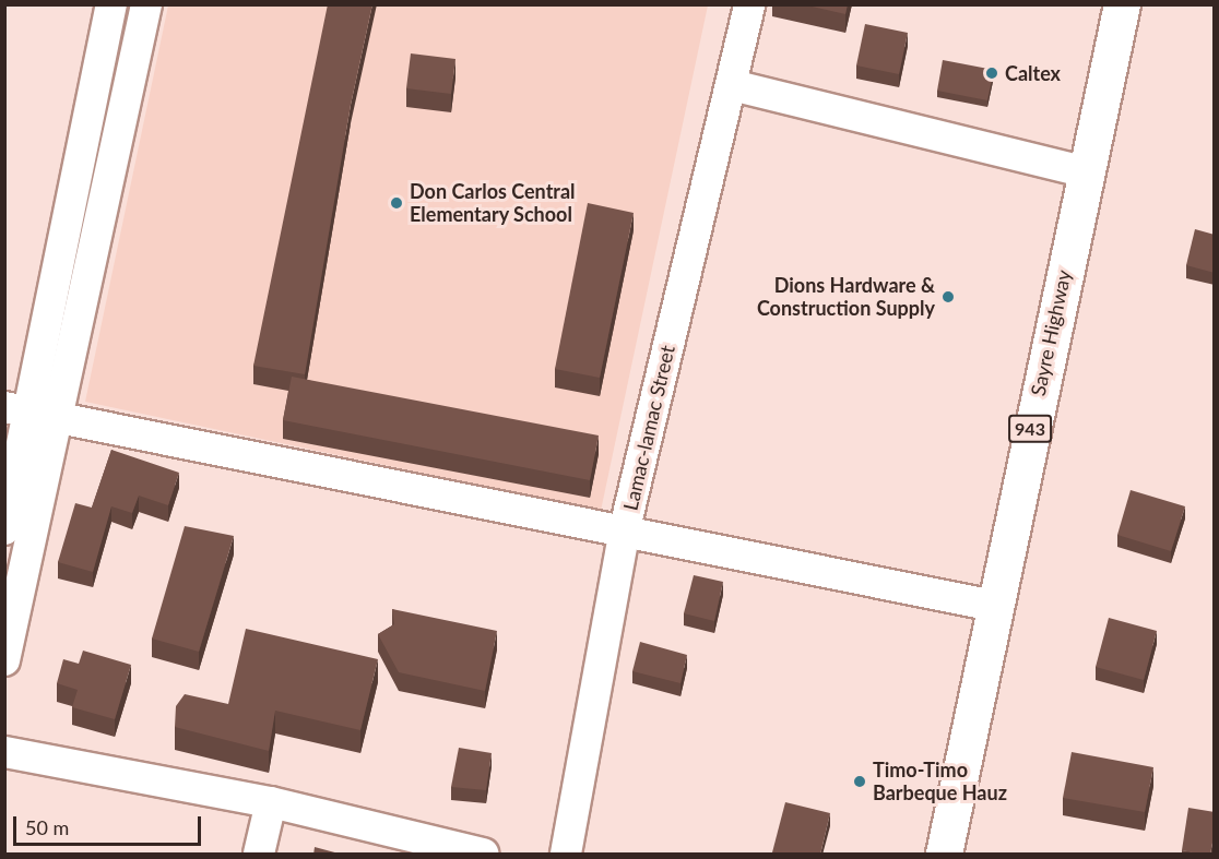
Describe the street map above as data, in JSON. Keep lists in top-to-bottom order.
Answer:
{
  "streets": {
    "highway": ["Sayre Highway", "943"],
    "street": ["Lamac-lamac Street"]
  },
  "places": [
    "Caltex",
    "Don Carlos Central Elementary School",
    "Dions Hardware & Construction Supply",
    "Timo-Timo Barbeque Hauz"
  ],
  "scale_bar": "50 m"
}
